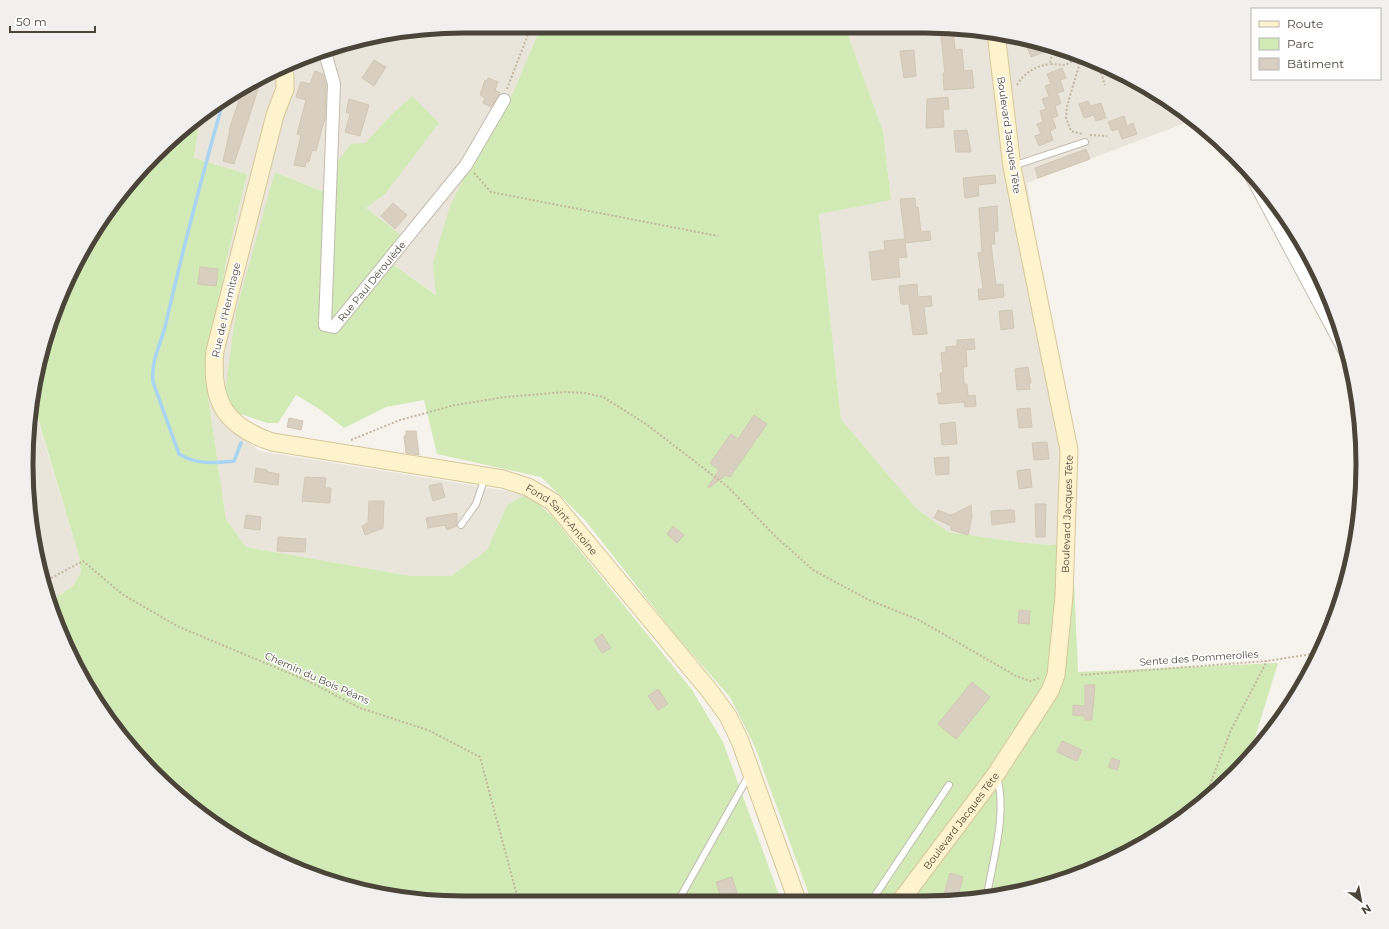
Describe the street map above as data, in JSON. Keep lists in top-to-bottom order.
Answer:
{
  "streets": {
    "main road": ["Boulevard Jacques Tête", "Rue de l'Hermitage", "Fond Saint-Antoine"],
    "street": ["Rue Paul Déroulède"],
    "path": ["Sente des Pommerolles", "Chemin du Bois Péans"]
  },
  "crossings": [
    ["Rue de l'Hermitage", "Fond Saint-Antoine"]
  ],
  "legend": ["Route", "Parc", "Bâtiment"],
  "scale_bar": "50 m",
  "north": "bottom right"
}
